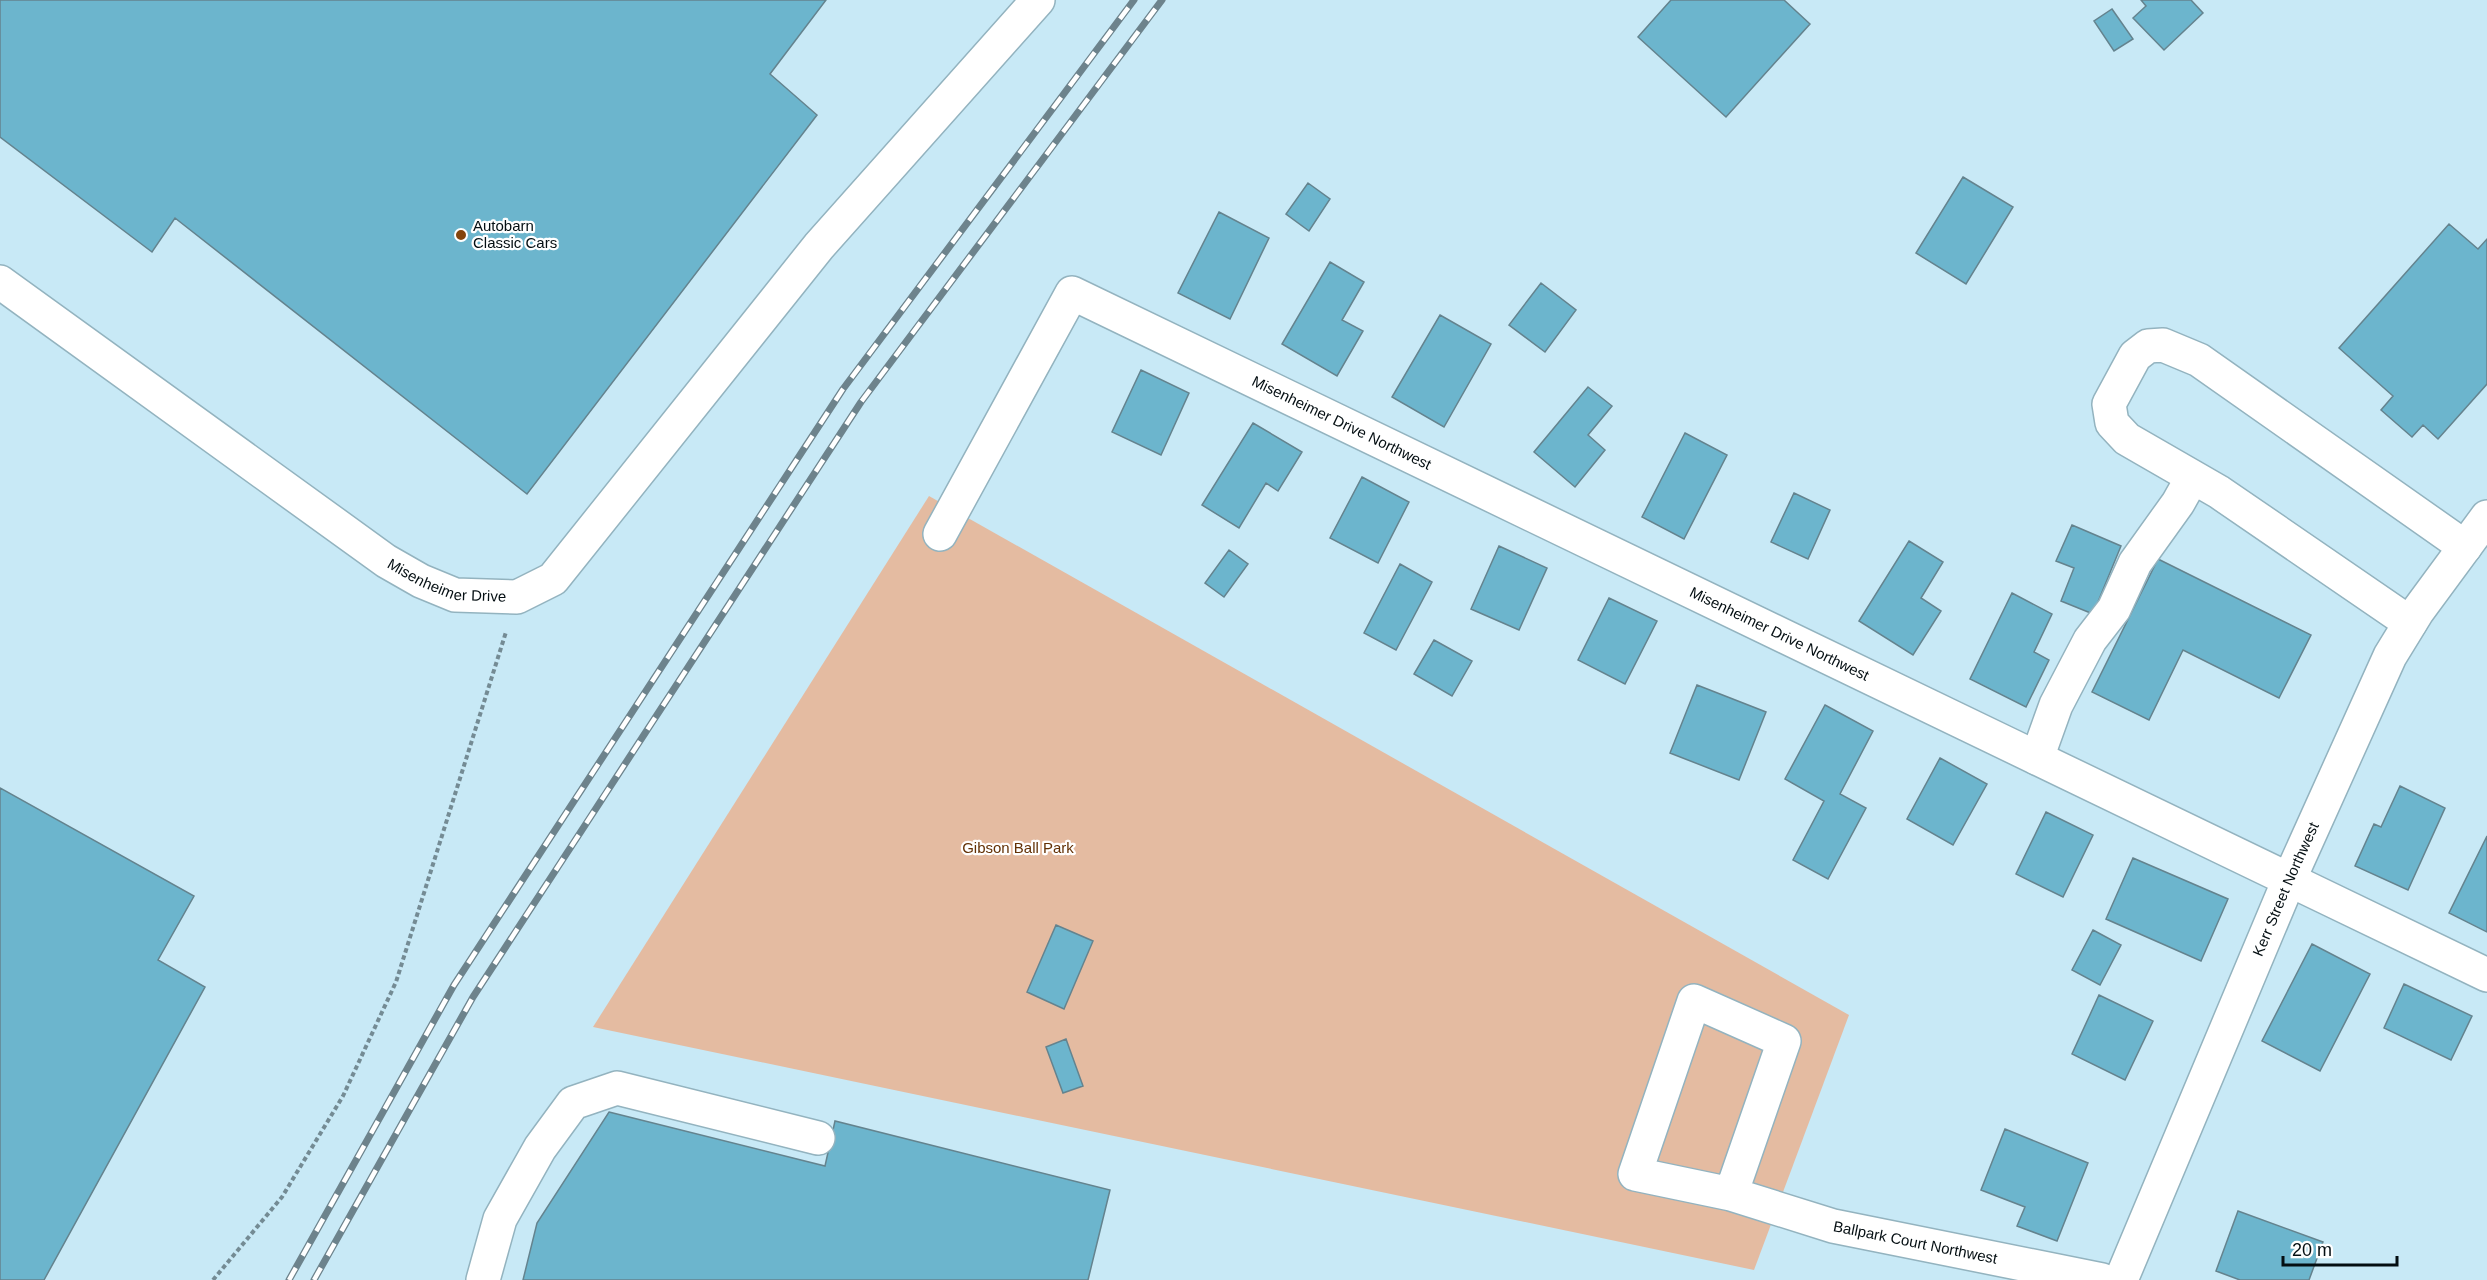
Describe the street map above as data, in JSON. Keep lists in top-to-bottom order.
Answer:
{
  "streets": {
    "street": [
      "Misenheimer Drive Northwest",
      "Misenheimer Drive",
      "Kerr Street Northwest",
      "Ballpark Court Northwest"
    ]
  },
  "crossings": [
    ["Misenheimer Drive Northwest", "Kerr Street Northwest"]
  ],
  "parks": ["Gibson Ball Park"],
  "places": ["Autobarn Classic Cars"],
  "scale_bar": "20 m"
}
